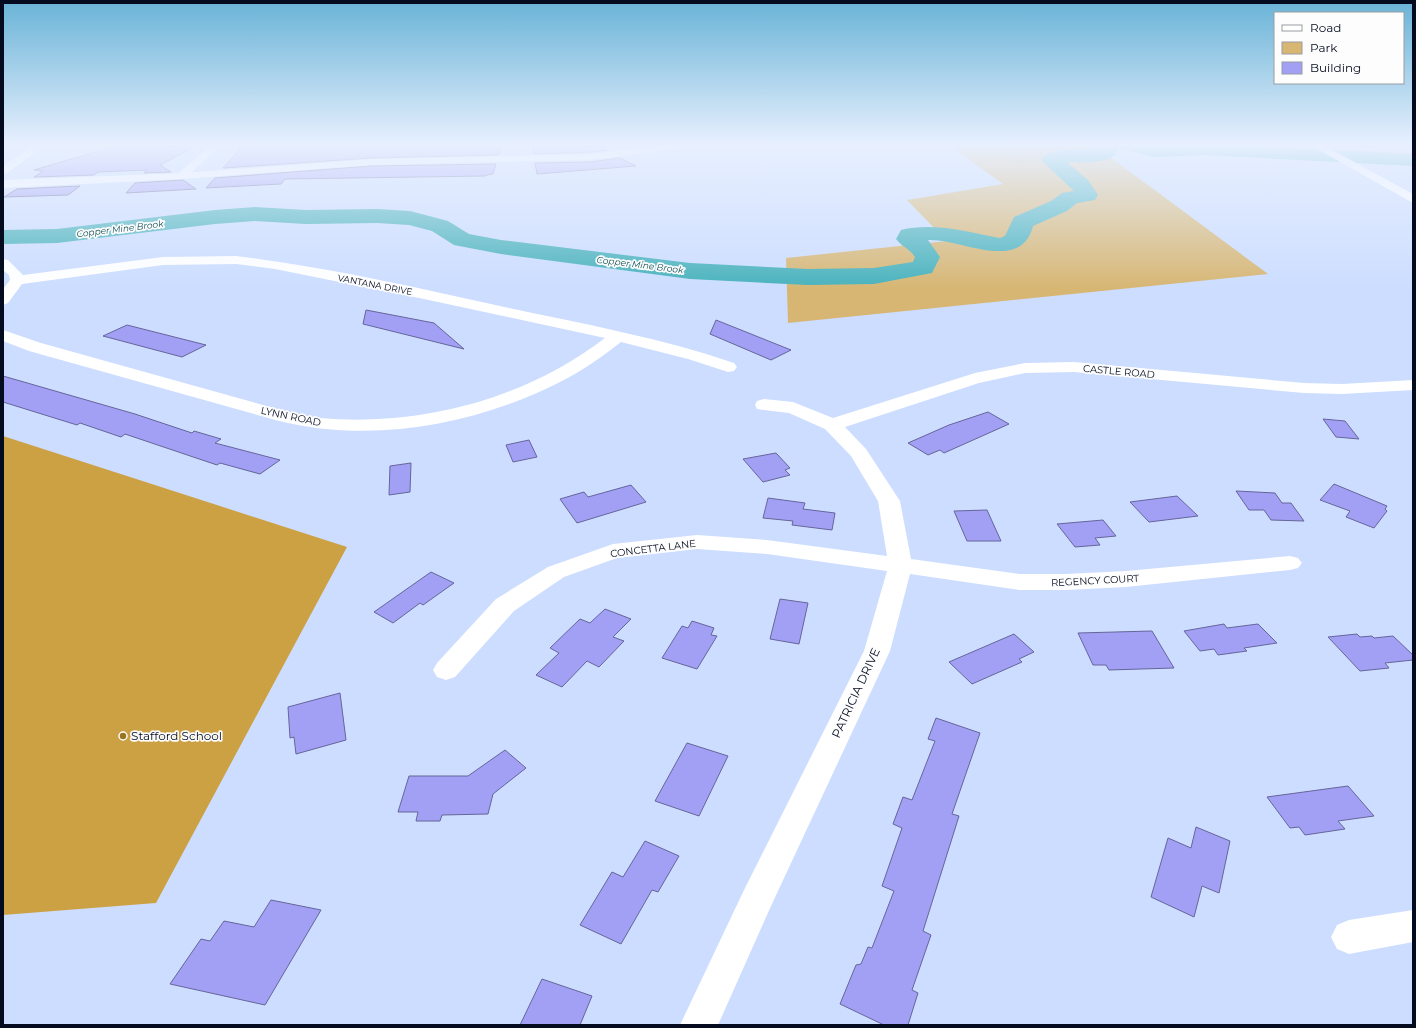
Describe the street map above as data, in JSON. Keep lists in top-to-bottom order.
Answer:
{
  "streets": {
    "street": [
      "VANTANA DRIVE",
      "CASTLE ROAD",
      "LYNN ROAD",
      "CONCETTA LANE",
      "REGENCY COURT",
      "PATRICIA DRIVE"
    ]
  },
  "crossings": [
    ["VANTANA DRIVE", "LYNN ROAD"],
    ["CASTLE ROAD", "PATRICIA DRIVE"],
    ["CONCETTA LANE", "REGENCY COURT"],
    ["CONCETTA LANE", "PATRICIA DRIVE"],
    ["REGENCY COURT", "PATRICIA DRIVE"]
  ],
  "water": ["Copper Mine Brook"],
  "places": ["Stafford School"],
  "legend": ["Road", "Park", "Building"]
}
